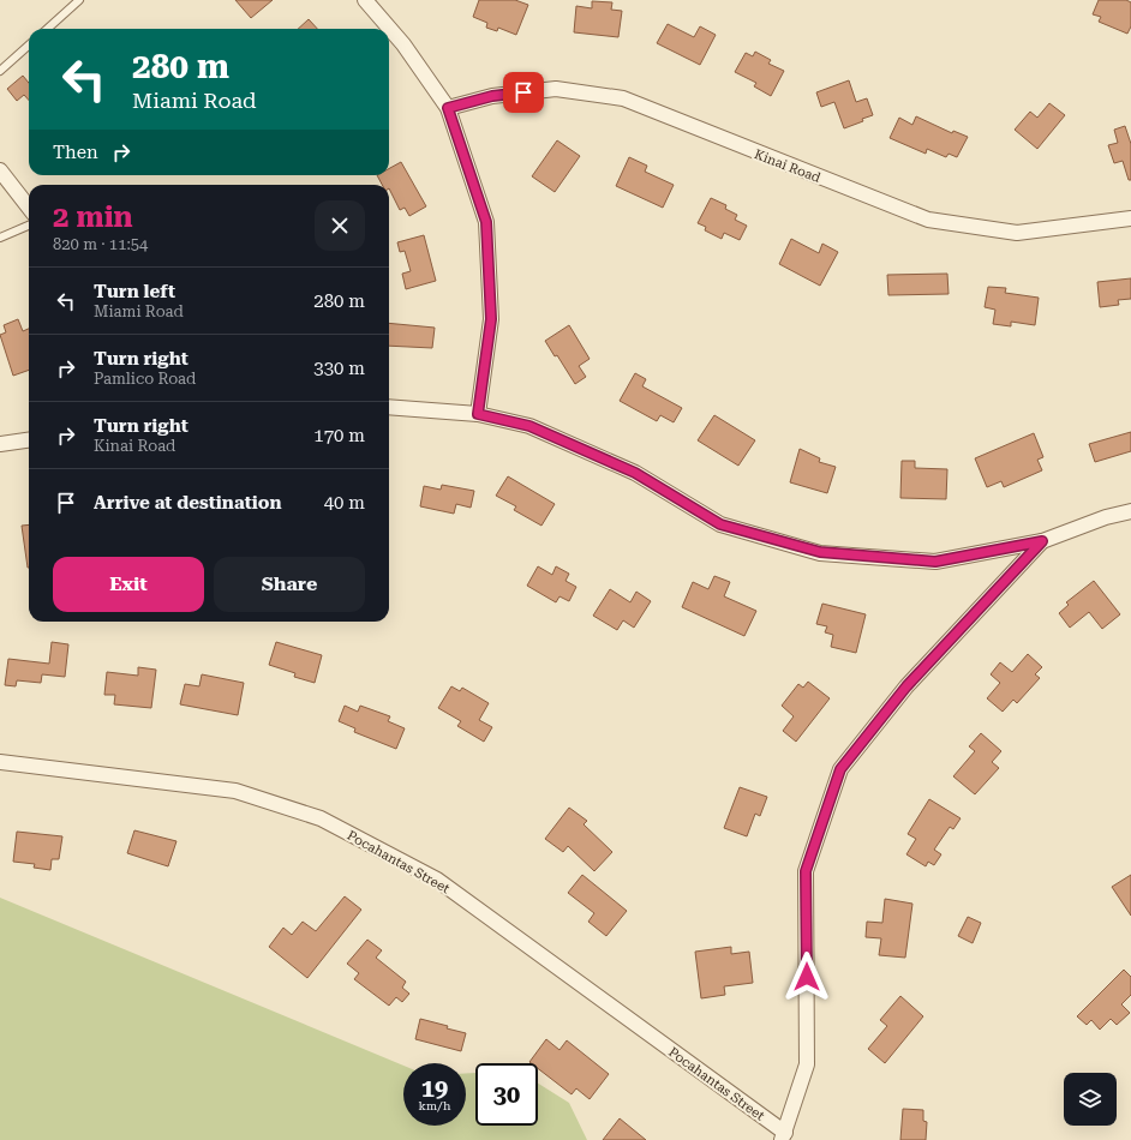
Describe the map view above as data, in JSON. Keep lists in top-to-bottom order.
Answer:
{
  "streets": {
    "street": ["Kinai Road", "Pocahantas Street"]
  },
  "page": {
    "turn": ["280 m", "Miami Road"],
    "then": "Then",
    "heading": ["2 min", "820 m · 11:54"],
    "list": [
      {
        "name": "Turn left",
        "note": "Miami Road",
        "value": "280 m"
      },
      {
        "name": "Turn right",
        "note": "Pamlico Road",
        "value": "330 m"
      },
      {
        "name": "Turn right",
        "note": "Kinai Road",
        "value": "170 m"
      },
      {
        "name": "Arrive at destination",
        "value": "40 m"
      }
    ],
    "buttons": ["Exit", "Share"],
    "speed": "19 km/h",
    "limit": "30"
  }
}
